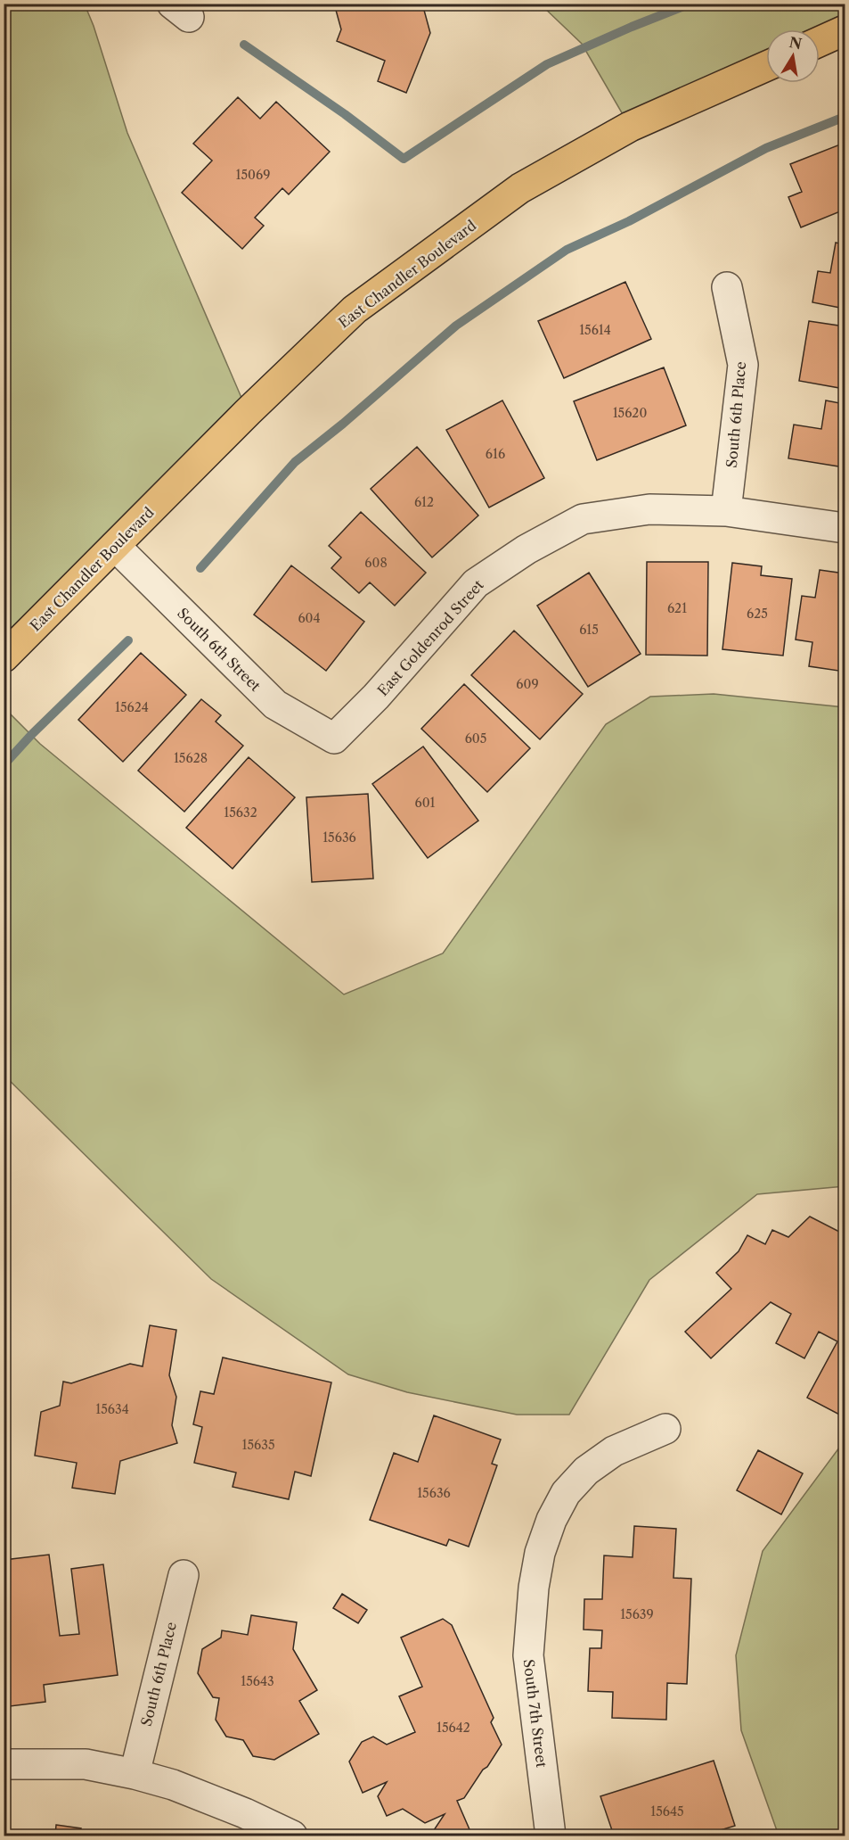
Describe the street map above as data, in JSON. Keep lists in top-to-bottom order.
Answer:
{
  "streets": {
    "main road": ["East Chandler Boulevard"],
    "street": [
      "South 6th Place",
      "East Goldenrod Street",
      "South 6th Street",
      "South 7th Street"
    ]
  },
  "crossings": [
    ["East Chandler Boulevard", "South 6th Street"],
    ["South 6th Place", "East Goldenrod Street"],
    ["East Goldenrod Street", "South 6th Street"]
  ],
  "house_numbers": [
    "15069",
    "15614",
    "15620",
    "616",
    "612",
    "608",
    "621",
    "625",
    "604",
    "615",
    "609",
    "15624",
    "605",
    "15628",
    "601",
    "15632",
    "15636",
    "15634",
    "15635",
    "15636",
    "15639",
    "15643",
    "15642",
    "15645"
  ],
  "north": "top"
}
